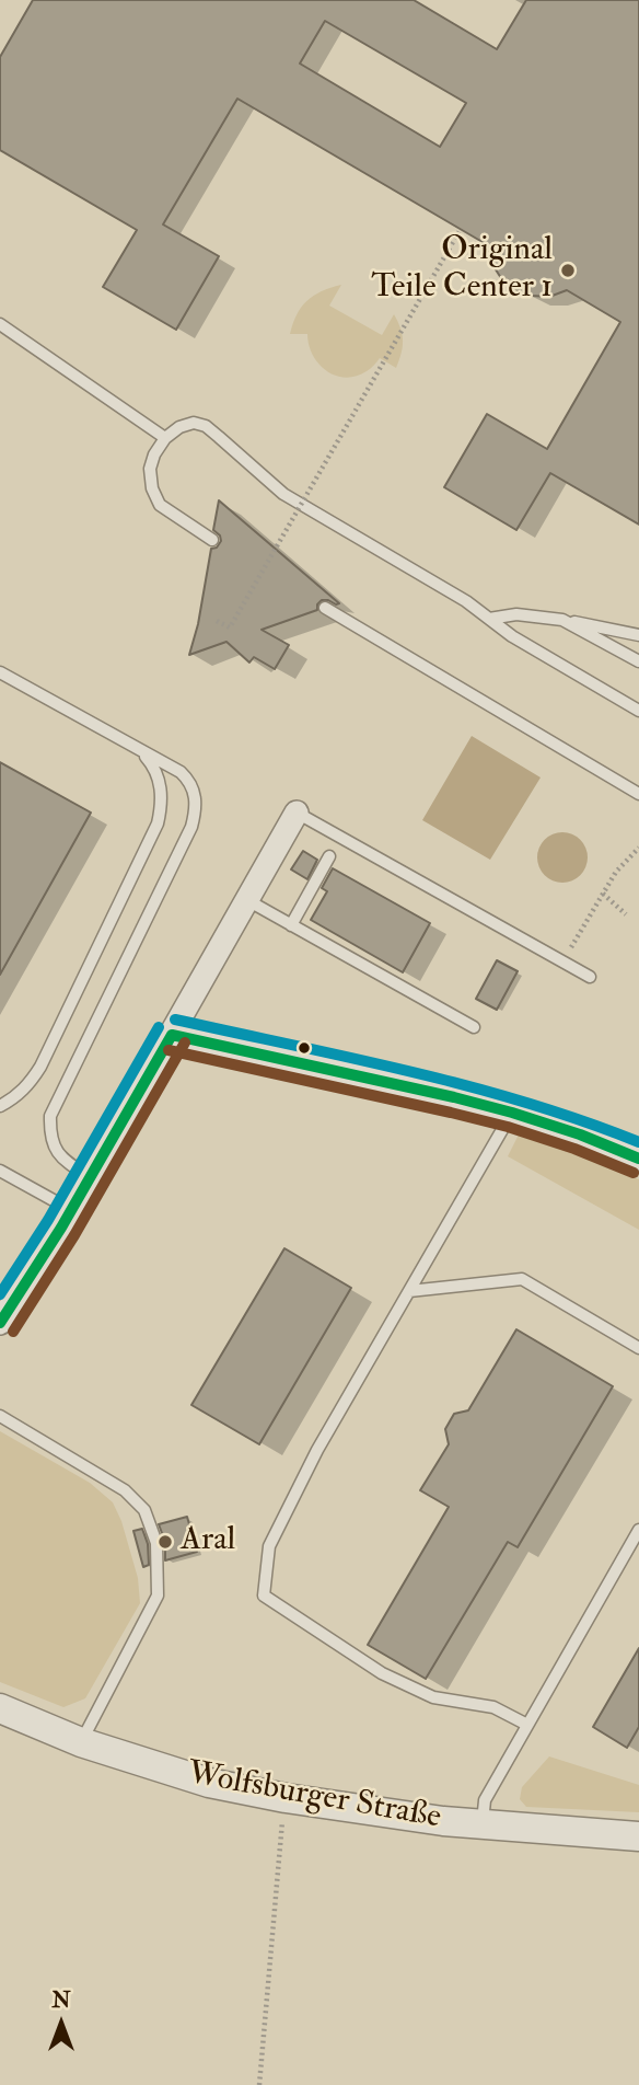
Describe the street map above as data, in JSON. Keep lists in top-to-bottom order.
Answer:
{
  "streets": {
    "street": ["Wolfsburger Straße"]
  },
  "places": ["Original Teile Center 1", "Aral"],
  "north": "top"
}
